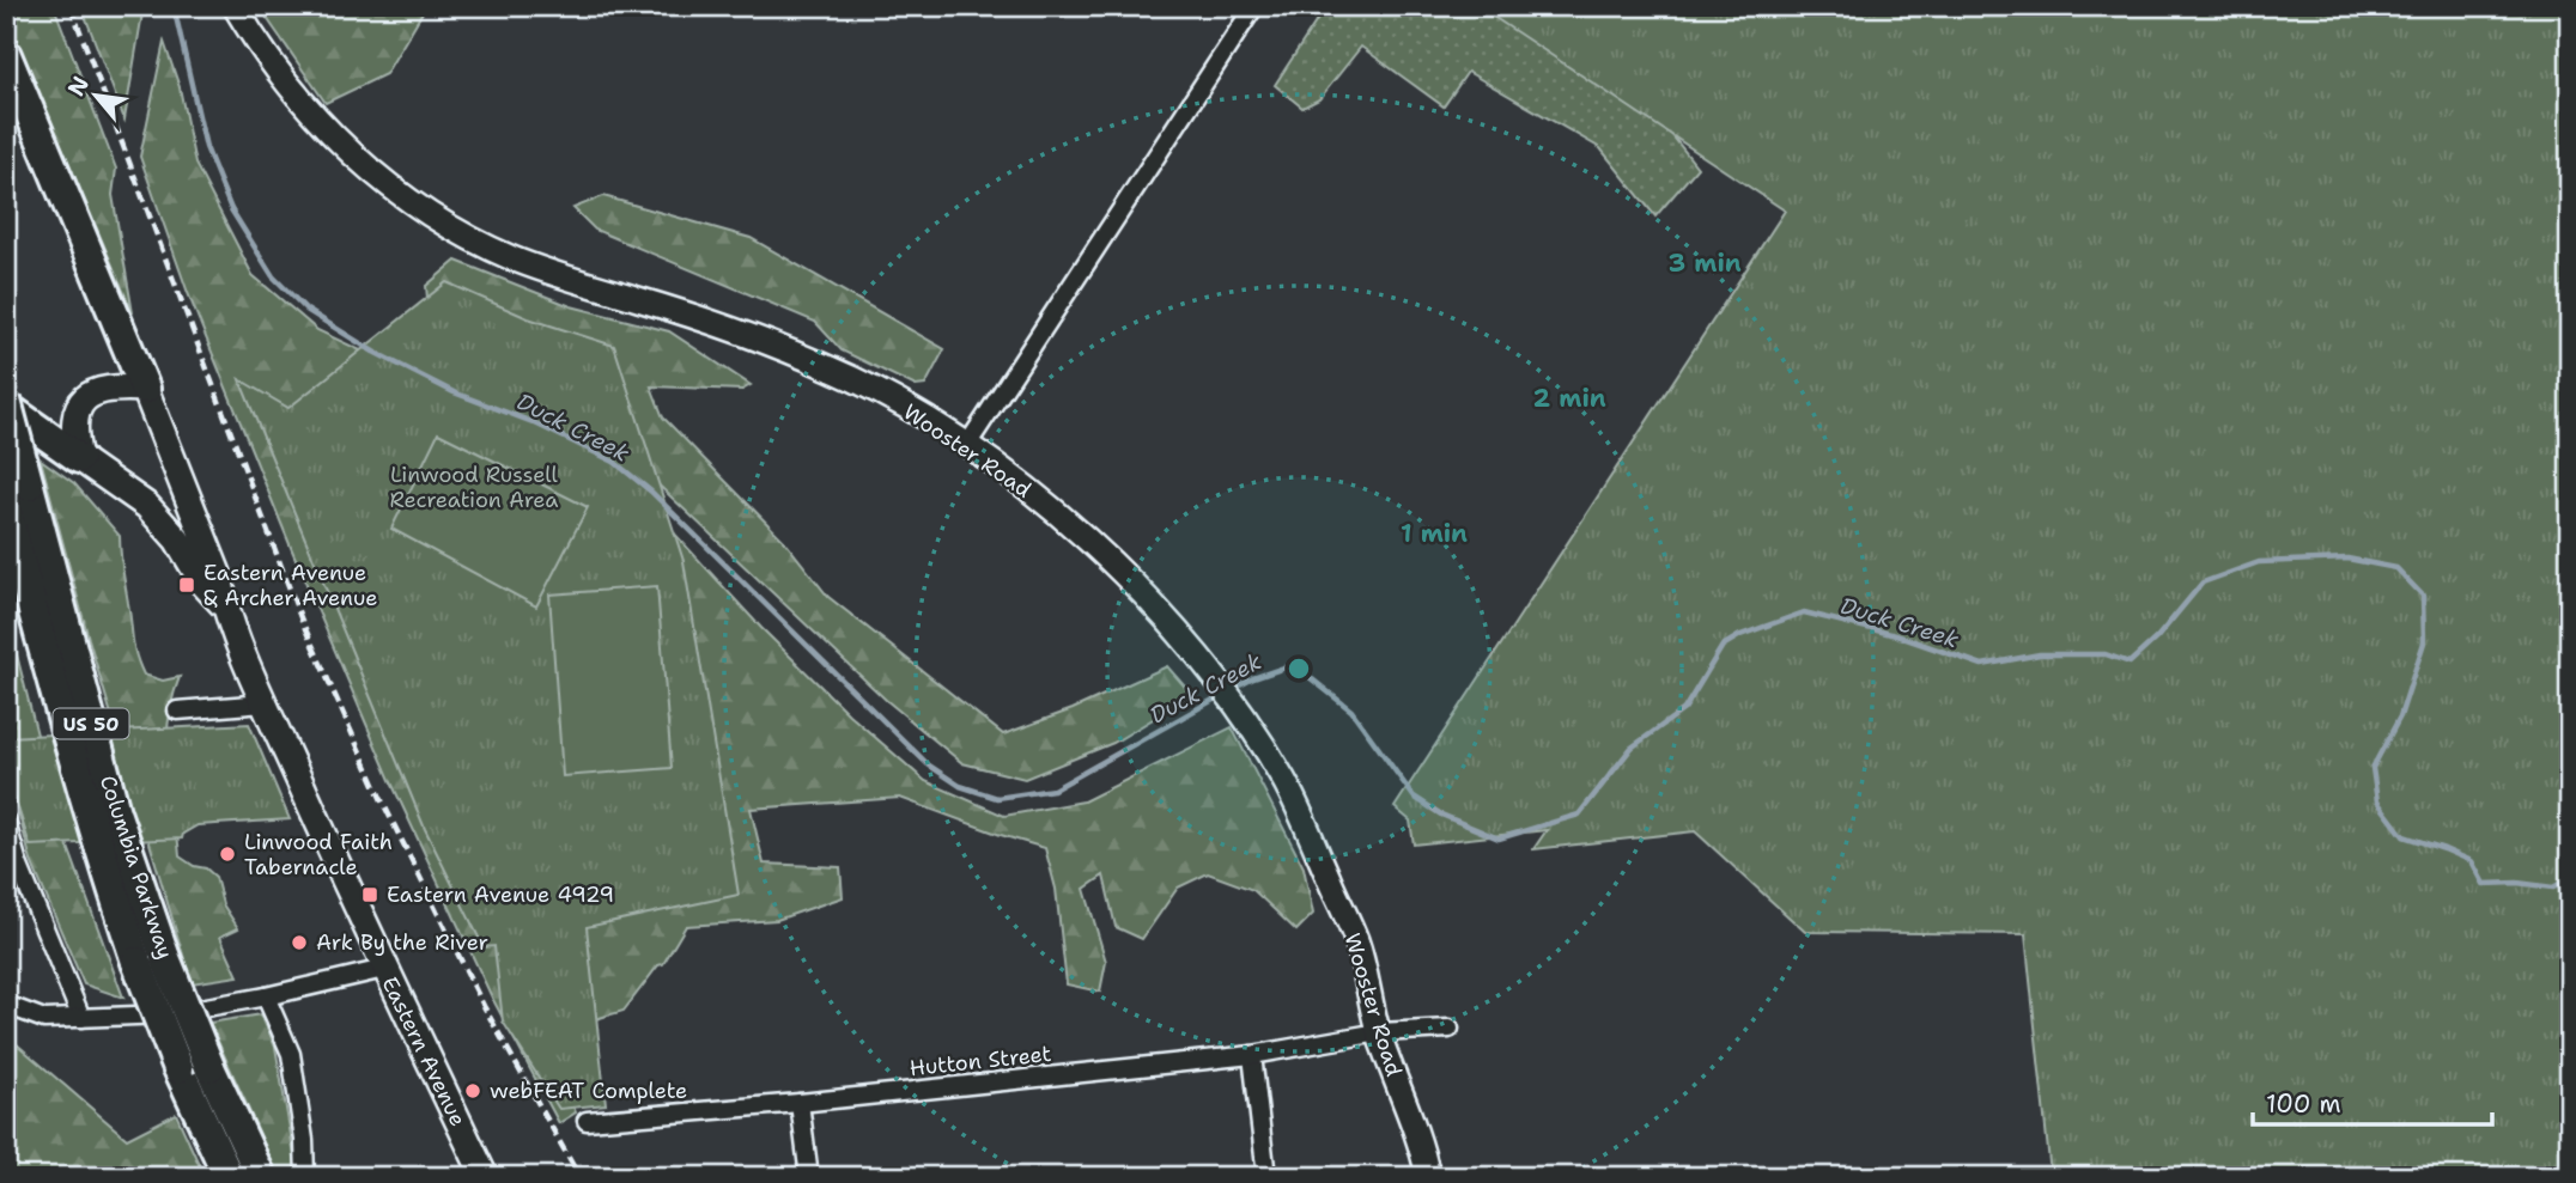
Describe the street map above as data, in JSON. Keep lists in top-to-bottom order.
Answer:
{
  "streets": {
    "highway": ["US 50", "Columbia Parkway"],
    "main road": ["Eastern Avenue"],
    "street": ["Wooster Road", "Hutton Street"]
  },
  "crossings": [
    ["Wooster Road", "Hutton Street"]
  ],
  "water": ["Duck Creek"],
  "parks": ["Linwood Russell Recreation Area"],
  "places": {
    "transit": ["Eastern Avenue & Archer Avenue", "Eastern Avenue 4929"],
    "other": ["Linwood Faith Tabernacle", "Ark By the River", "webFEAT Complete"]
  },
  "scale_bar": "100 m",
  "north": "top left",
  "rings": ["3 min", "2 min", "1 min"]
}
